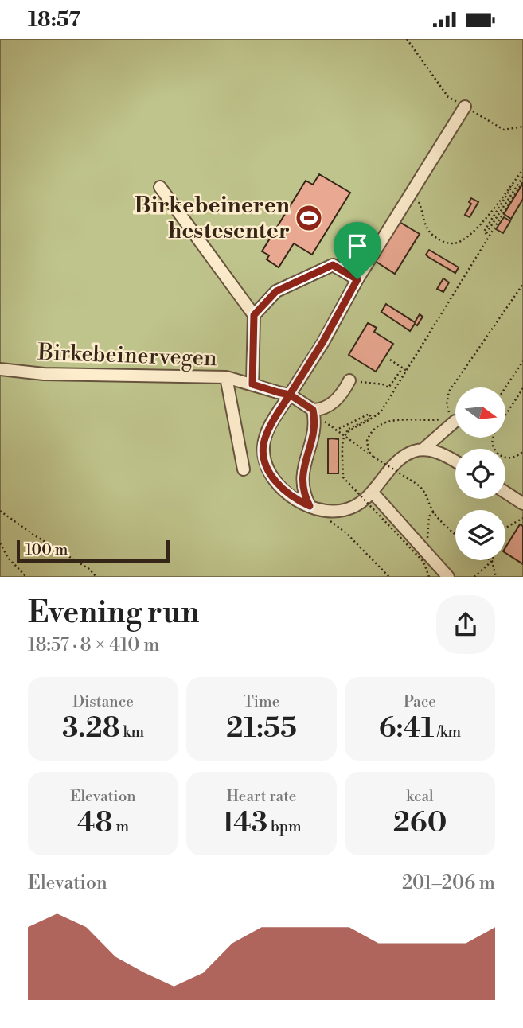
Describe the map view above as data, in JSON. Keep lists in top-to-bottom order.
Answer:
{
  "streets": {
    "street": ["Birkebeinervegen"]
  },
  "places": {
    "sports": ["Birkebeineren hestesenter"]
  },
  "scale_bar": "100 m",
  "north": "right",
  "page": {
    "status": "18:57",
    "scale": "100 m",
    "heading": ["Evening run", "18:57 · 8 × 410 m"],
    "stats": [
      ["Distance", "3.28 km"],
      ["Time", "21:55"],
      ["Pace", "6:41 /km"],
      ["Elevation", "48 m"],
      ["Heart rate", "143 bpm"],
      ["kcal", "260"]
    ],
    "chart": ["Elevation", "201–206 m"]
  }
}
